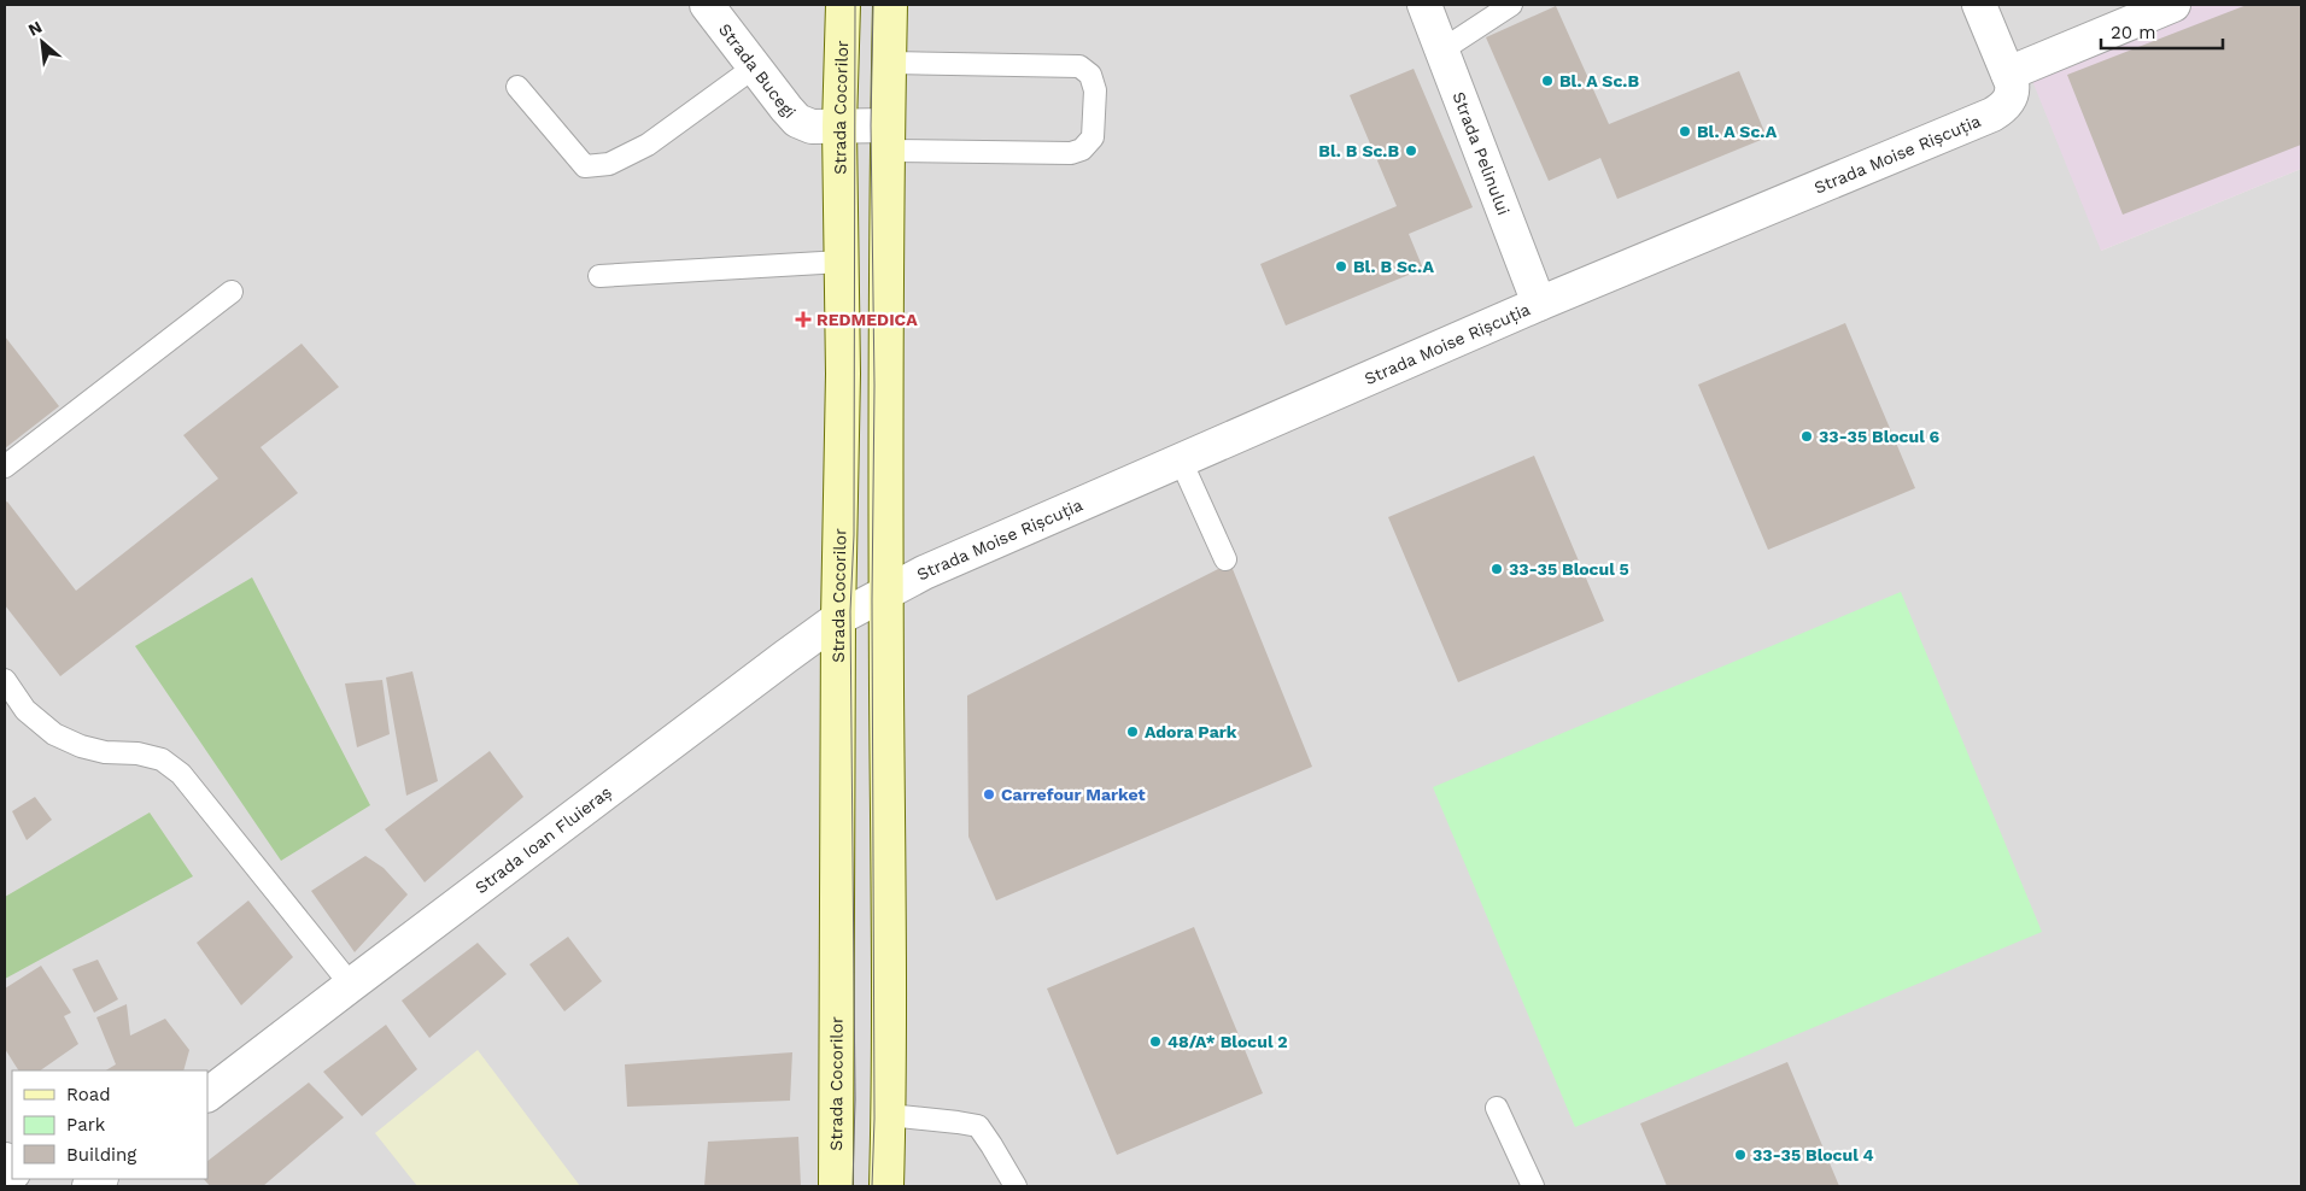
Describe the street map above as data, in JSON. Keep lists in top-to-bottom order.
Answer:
{
  "streets": {
    "main road": ["Strada Cocorilor"],
    "street": [
      "Strada Bucegi",
      "Strada Pelinului",
      "Strada Moise Rișcuția",
      "Strada Ioan Fluieraș"
    ]
  },
  "crossings": [
    ["Strada Bucegi", "Strada Cocorilor"],
    ["Strada Cocorilor", "Strada Ioan Fluieraș"],
    ["Strada Pelinului", "Strada Moise Rișcuția"],
    ["Strada Moise Rișcuția", "Strada Ioan Fluieraș"]
  ],
  "places": {
    "other": [
      "Bl. A Sc.B",
      "Bl. A Sc.A",
      "Bl. B Sc.B",
      "Bl. B Sc.A",
      "33-35 Blocul 6",
      "33-35 Blocul 5",
      "Adora Park",
      "Carrefour Market",
      "48/A* Blocul 2",
      "33-35 Blocul 4"
    ],
    "health": ["REDMEDICA"]
  },
  "legend": ["Road", "Park", "Building"],
  "scale_bar": "20 m",
  "north": "top left"
}
